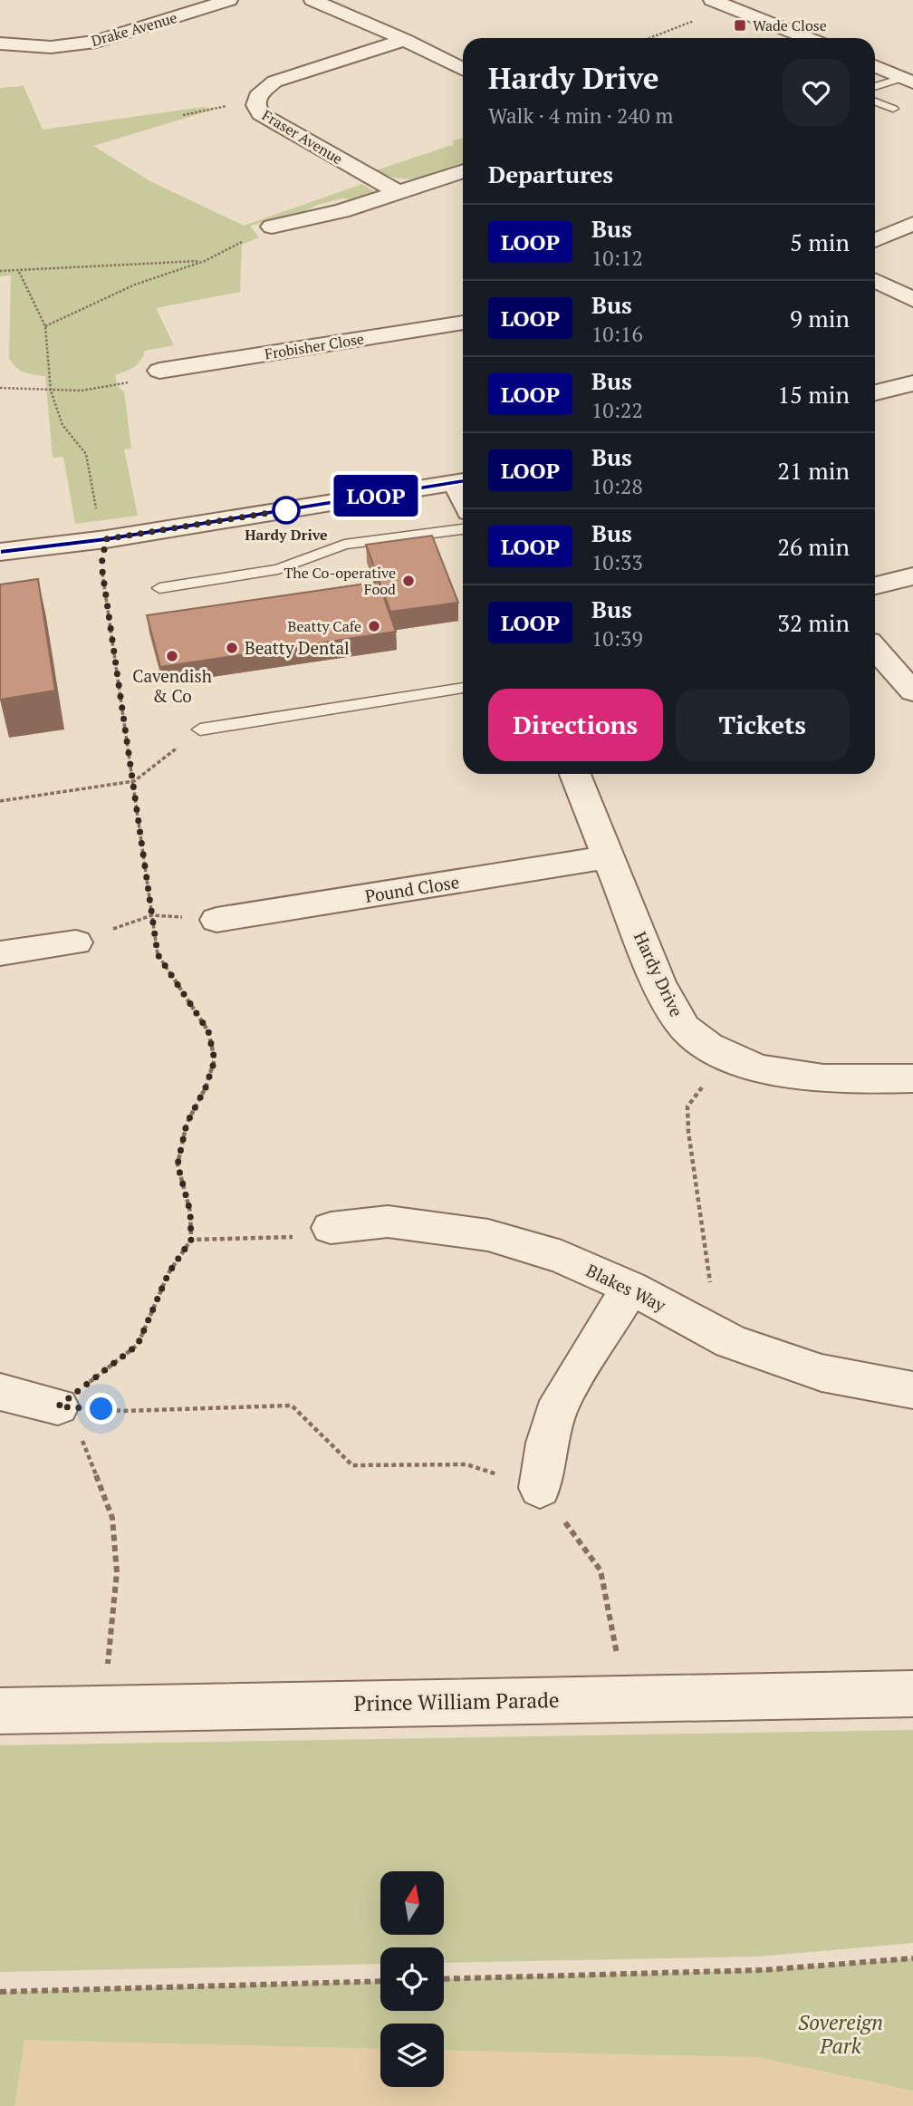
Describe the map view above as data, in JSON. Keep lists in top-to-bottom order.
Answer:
{
  "streets": {
    "street": [
      "Drake Avenue",
      "Fraser Avenue",
      "Frobisher Close",
      "Pound Close",
      "Hardy Drive",
      "Blakes Way",
      "Prince William Parade"
    ]
  },
  "crossings": [
    ["Pound Close", "Hardy Drive"]
  ],
  "parks": ["Sovereign Park"],
  "places": {
    "transit": ["Wade Close"],
    "other": [
      "Hardy Drive",
      "The Co-operative Food",
      "Beatty Cafe",
      "Beatty Dental",
      "Cavendish & Co"
    ]
  },
  "lines": ["bus line LOOP"],
  "north": "top",
  "page": {
    "on_map": "LOOP",
    "heading": [
      ["Hardy Drive", "Walk · 4 min · 240 m"],
      "Departures"
    ],
    "list": [
      {
        "mark": "LOOP",
        "name": "Bus",
        "note": "10:12",
        "value": "5 min"
      },
      {
        "mark": "LOOP",
        "name": "Bus",
        "note": "10:16",
        "value": "9 min"
      },
      {
        "mark": "LOOP",
        "name": "Bus",
        "note": "10:22",
        "value": "15 min"
      },
      {
        "mark": "LOOP",
        "name": "Bus",
        "note": "10:28",
        "value": "21 min"
      },
      {
        "mark": "LOOP",
        "name": "Bus",
        "note": "10:33",
        "value": "26 min"
      },
      {
        "mark": "LOOP",
        "name": "Bus",
        "note": "10:39",
        "value": "32 min"
      }
    ],
    "buttons": ["Directions", "Tickets"]
  }
}
